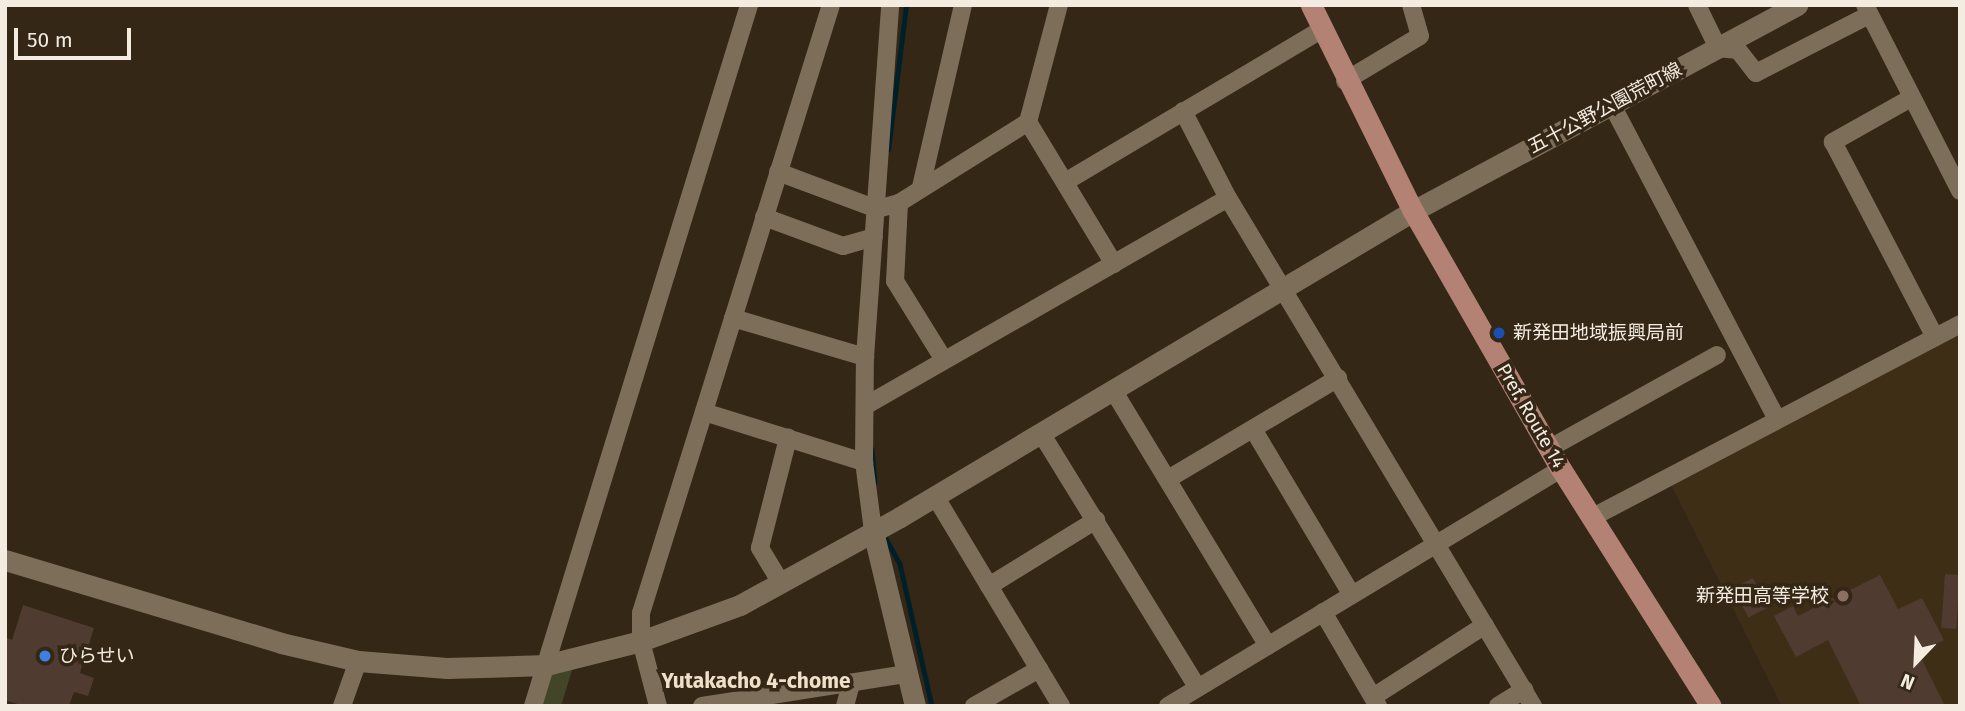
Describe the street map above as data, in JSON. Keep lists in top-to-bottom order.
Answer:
{
  "streets": {
    "main road": ["Pref. Route 14"],
    "street": ["五十公野公園荒町線"]
  },
  "crossings": [
    ["五十公野公園荒町線", "Pref. Route 14"]
  ],
  "districts": ["Yutakacho 4-chome"],
  "places": ["新発田地域振興局前", "新発田高等学校", "ひらせい"],
  "scale_bar": "50 m",
  "north": "bottom left"
}
